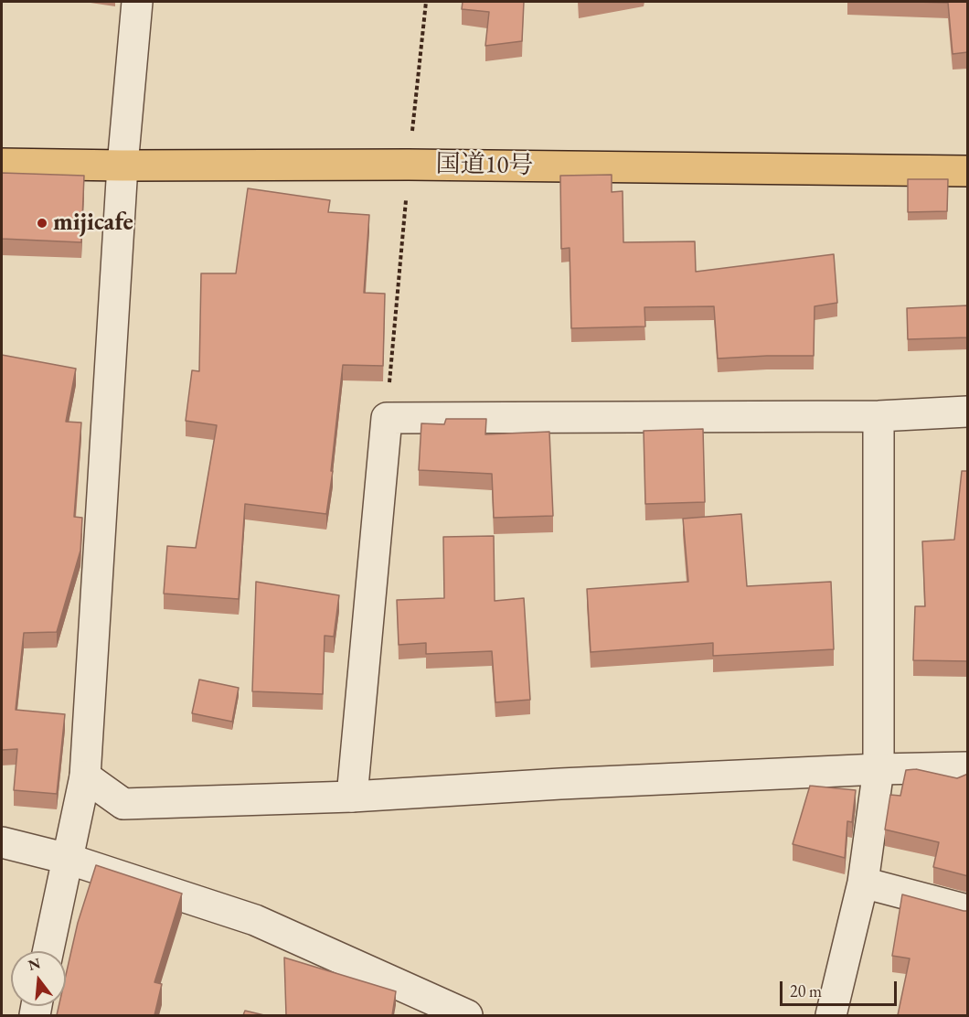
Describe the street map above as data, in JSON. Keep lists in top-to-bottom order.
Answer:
{
  "streets": {
    "highway": ["国道10号"]
  },
  "places": ["mijicafe"],
  "scale_bar": "20 m",
  "north": "top"
}
